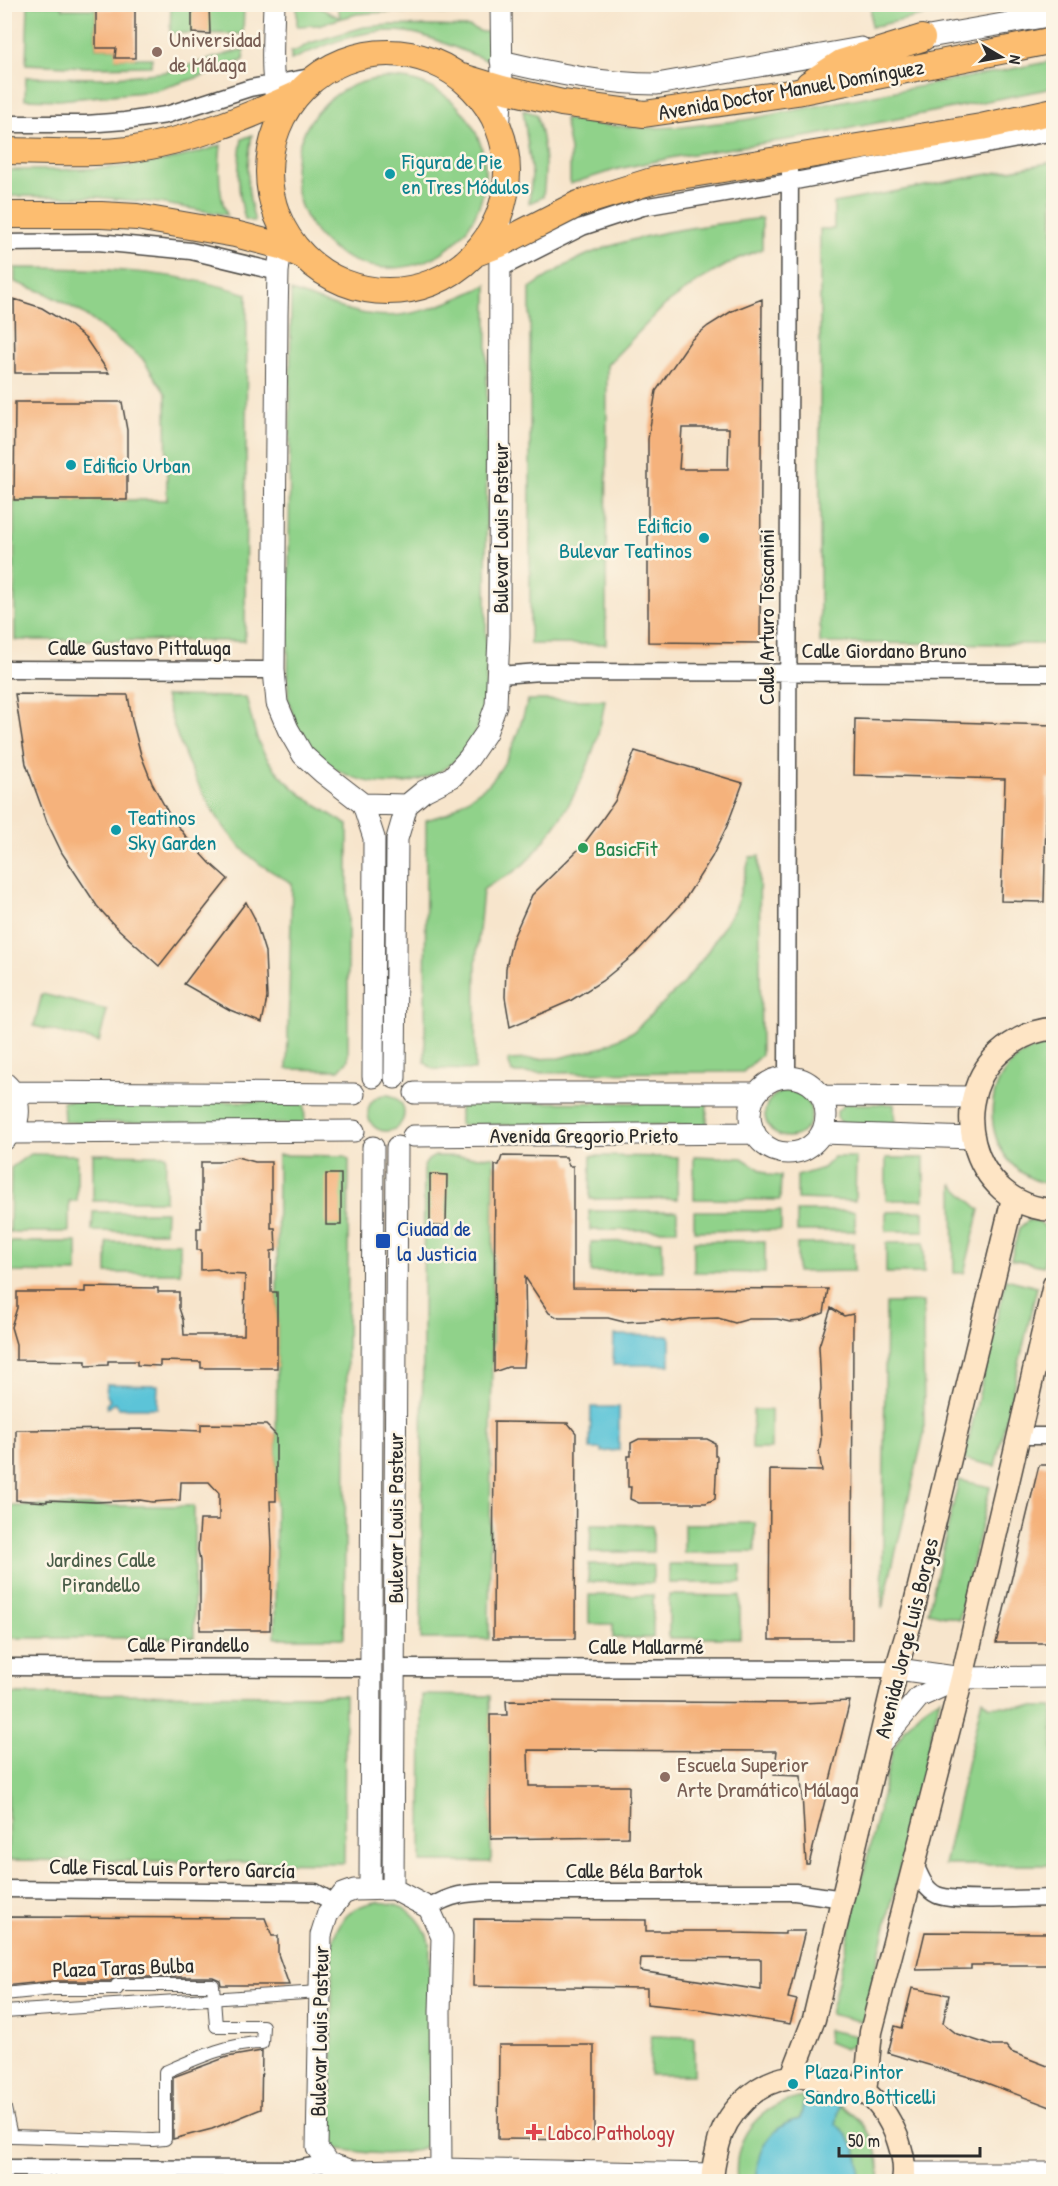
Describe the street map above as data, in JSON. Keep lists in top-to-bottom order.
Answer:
{
  "streets": {
    "main road": ["Avenida Doctor Manuel Domínguez", "Avenida Jorge Luis Borges"],
    "street": [
      "Bulevar Louis Pasteur",
      "Calle Arturo Toscanini",
      "Calle Gustavo Pittaluga",
      "Calle Giordano Bruno",
      "Avenida Gregorio Prieto",
      "Calle Pirandello",
      "Calle Mallarmé",
      "Calle Fiscal Luis Portero García",
      "Calle Béla Bartok",
      "Plaza Taras Bulba"
    ]
  },
  "crossings": [
    ["Bulevar Louis Pasteur", "Calle Giordano Bruno"],
    ["Bulevar Louis Pasteur", "Avenida Gregorio Prieto"],
    ["Bulevar Louis Pasteur", "Calle Pirandello"],
    ["Bulevar Louis Pasteur", "Calle Mallarmé"],
    ["Bulevar Louis Pasteur", "Calle Fiscal Luis Portero García"],
    ["Calle Arturo Toscanini", "Calle Giordano Bruno"],
    ["Calle Arturo Toscanini", "Avenida Gregorio Prieto"],
    ["Avenida Jorge Luis Borges", "Calle Mallarmé"],
    ["Avenida Jorge Luis Borges", "Calle Béla Bartok"]
  ],
  "parks": ["Jardines Calle Pirandello"],
  "places": {
    "other": [
      "Universidad de Málaga",
      "Figura de Pie en Tres Módulos",
      "Edificio Urban",
      "Edificio Bulevar Teatinos",
      "Teatinos Sky Garden",
      "BasicFit",
      "Escuela Superior Arte Dramático Málaga",
      "Plaza Pintor Sandro Botticelli"
    ],
    "transit": ["Ciudad de la Justicia"],
    "health": ["Labco Pathology"]
  },
  "scale_bar": "50 m",
  "north": "right"
}
